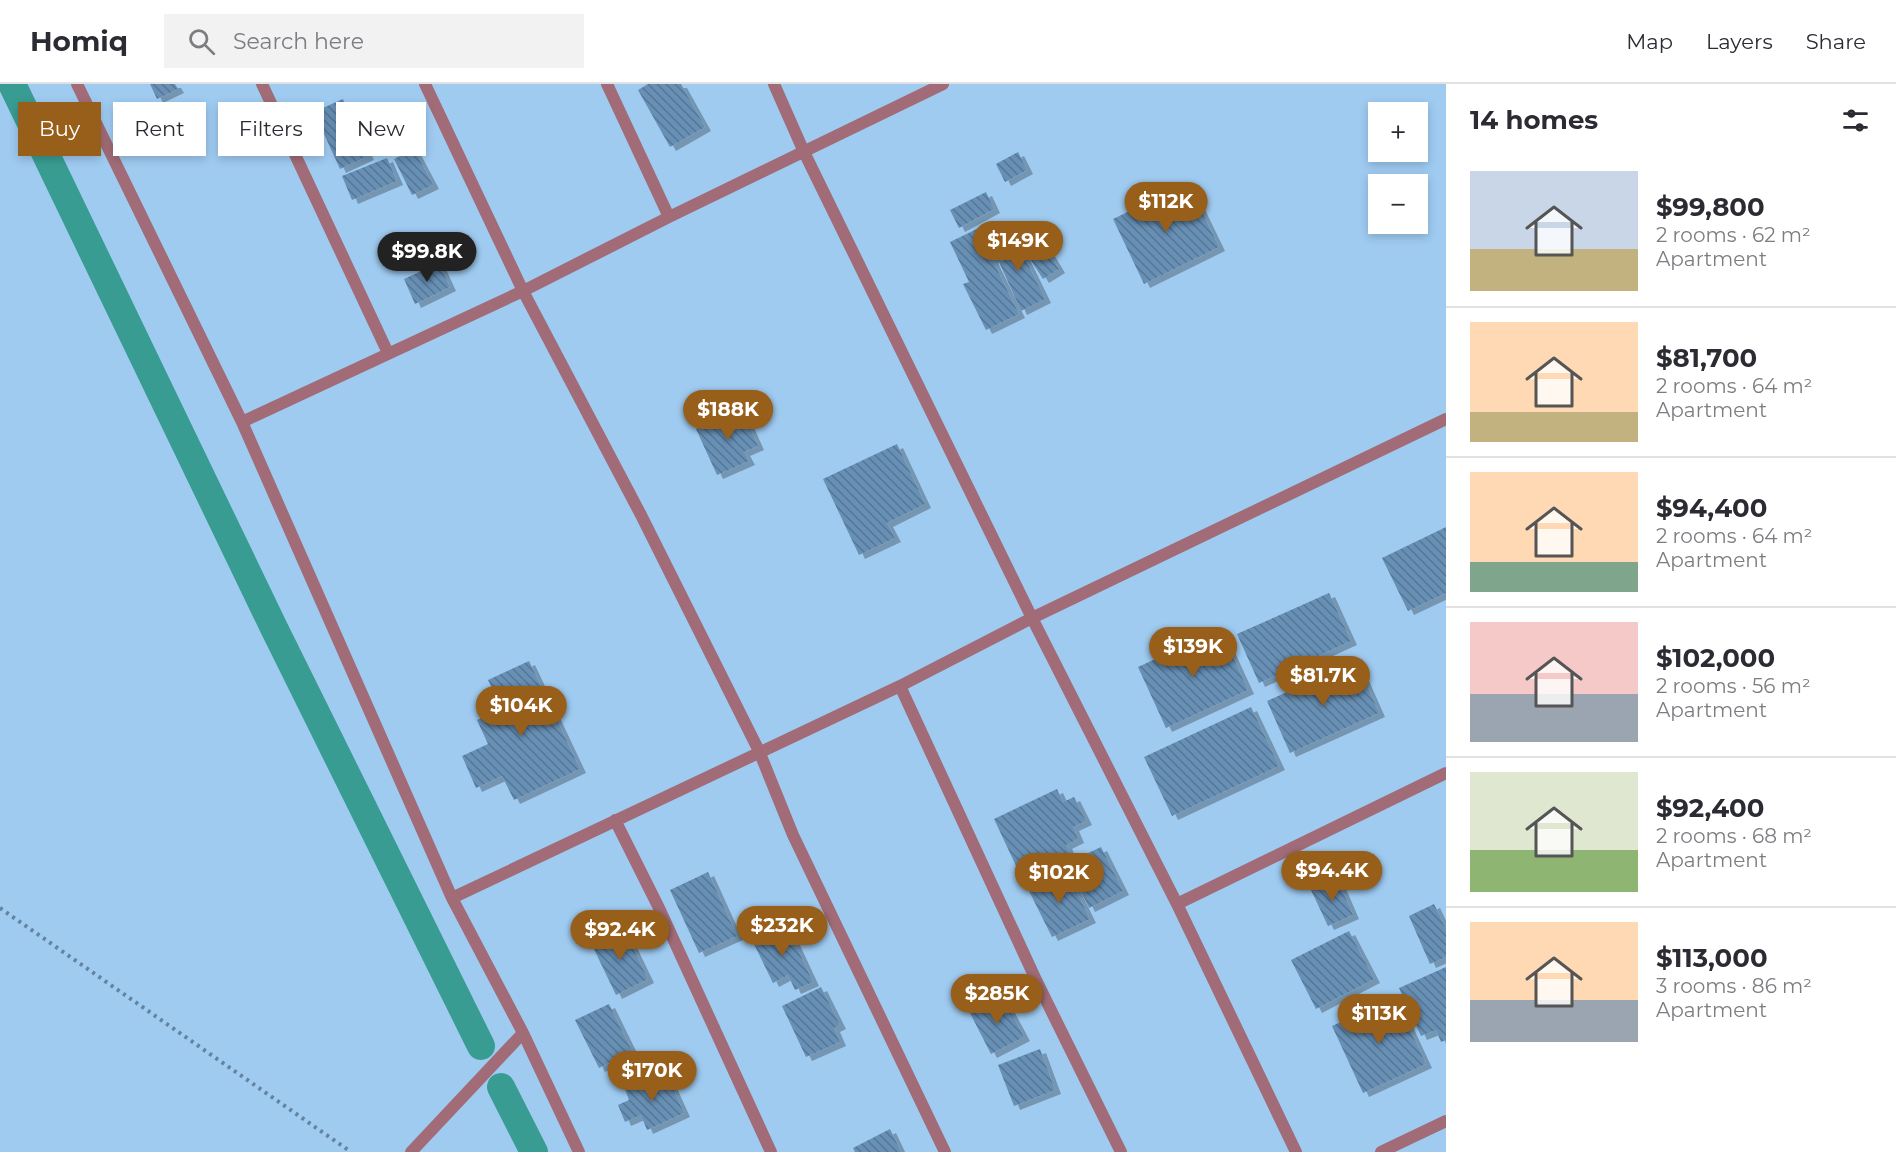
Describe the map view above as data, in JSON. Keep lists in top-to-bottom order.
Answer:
{
  "page": {
    "header": "Homiq",
    "search": "Search here",
    "nav": ["Map", "Layers", "Share"],
    "heading": "14 homes",
    "map_buttons": ["+", "−"],
    "chip": [
      "Buy",
      "Rent",
      "Filters",
      "New"
    ],
    "list": [
      {
        "name": "$99,800",
        "note": "2 rooms · 62 m² · Apartment"
      },
      {
        "name": "$81,700",
        "note": "2 rooms · 64 m² · Apartment"
      },
      {
        "name": "$94,400",
        "note": "2 rooms · 64 m² · Apartment"
      },
      {
        "name": "$102,000",
        "note": "2 rooms · 56 m² · Apartment"
      },
      {
        "name": "$92,400",
        "note": "2 rooms · 68 m² · Apartment"
      },
      {
        "name": "$113,000",
        "note": "3 rooms · 86 m² · Apartment"
      }
    ],
    "price": [
      "$112K",
      "$149K",
      "$99.8K",
      "$188K",
      "$139K",
      "$81.7K",
      "$104K",
      "$94.4K",
      "$102K",
      "$232K",
      "$92.4K",
      "$285K",
      "$113K",
      "$170K"
    ]
  }
}
